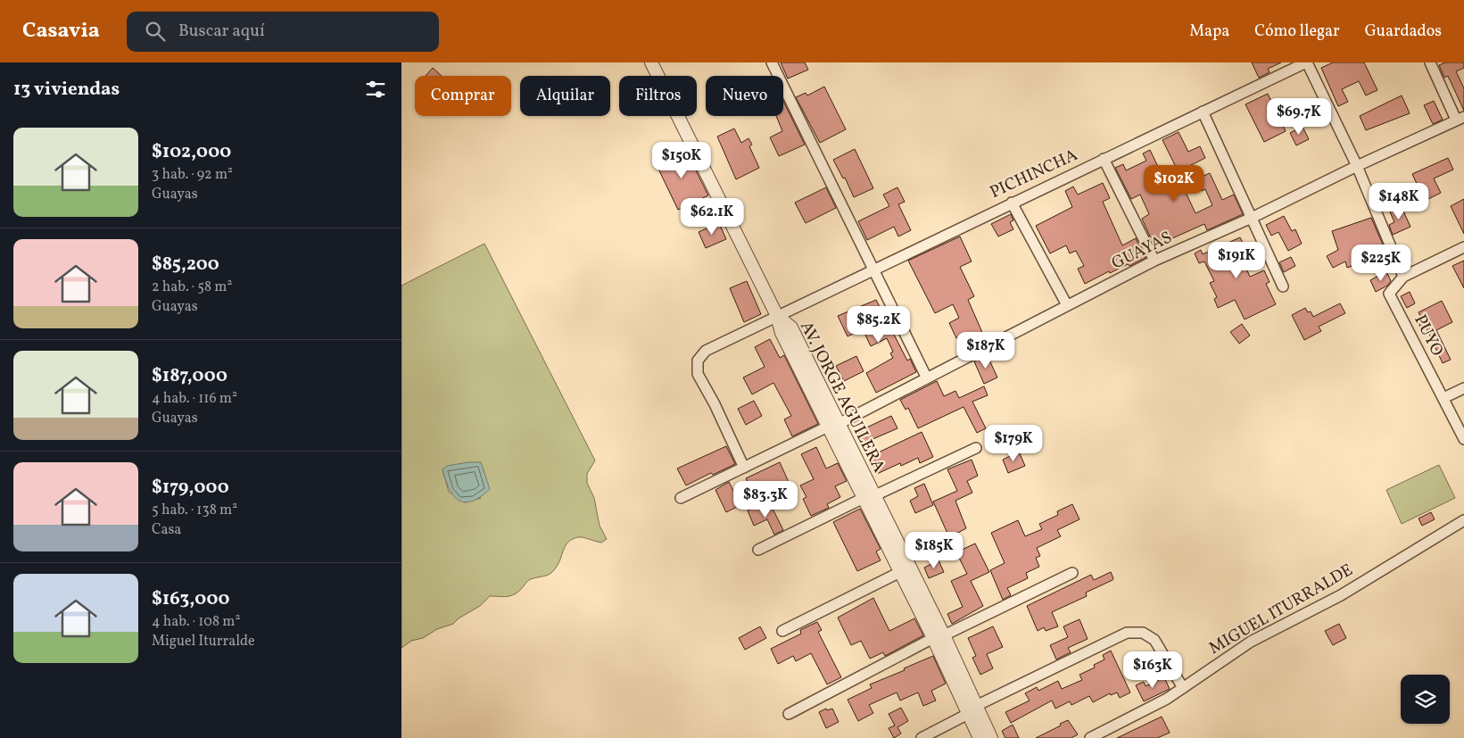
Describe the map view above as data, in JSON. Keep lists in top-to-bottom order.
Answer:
{
  "streets": {
    "street": [
      "PICHINCHA",
      "GUAYAS",
      "PUYO",
      "AV. JORGE AGUILERA",
      "MIGUEL ITURRALDE"
    ]
  },
  "crossings": [
    ["PICHINCHA", "GUAYAS"],
    ["PICHINCHA", "AV. JORGE AGUILERA"],
    ["GUAYAS", "AV. JORGE AGUILERA"]
  ],
  "page": {
    "header": "Casavia",
    "search": "Buscar aquí",
    "nav": ["Mapa", "Cómo llegar", "Guardados"],
    "heading": "13 viviendas",
    "chip": [
      "Comprar",
      "Alquilar",
      "Filtros",
      "Nuevo"
    ],
    "price": [
      "$69.7K",
      "$150K",
      "$102K",
      "$148K",
      "$62.1K",
      "$191K",
      "$225K",
      "$85.2K",
      "$187K",
      "$179K",
      "$83.3K",
      "$185K",
      "$163K"
    ],
    "list": [
      {
        "name": "$102,000",
        "note": "3 hab. · 92 m² · Guayas"
      },
      {
        "name": "$85,200",
        "note": "2 hab. · 58 m² · Guayas"
      },
      {
        "name": "$187,000",
        "note": "4 hab. · 116 m² · Guayas"
      },
      {
        "name": "$179,000",
        "note": "5 hab. · 138 m² · Casa"
      },
      {
        "name": "$163,000",
        "note": "4 hab. · 108 m² · Miguel Iturralde"
      }
    ]
  }
}
